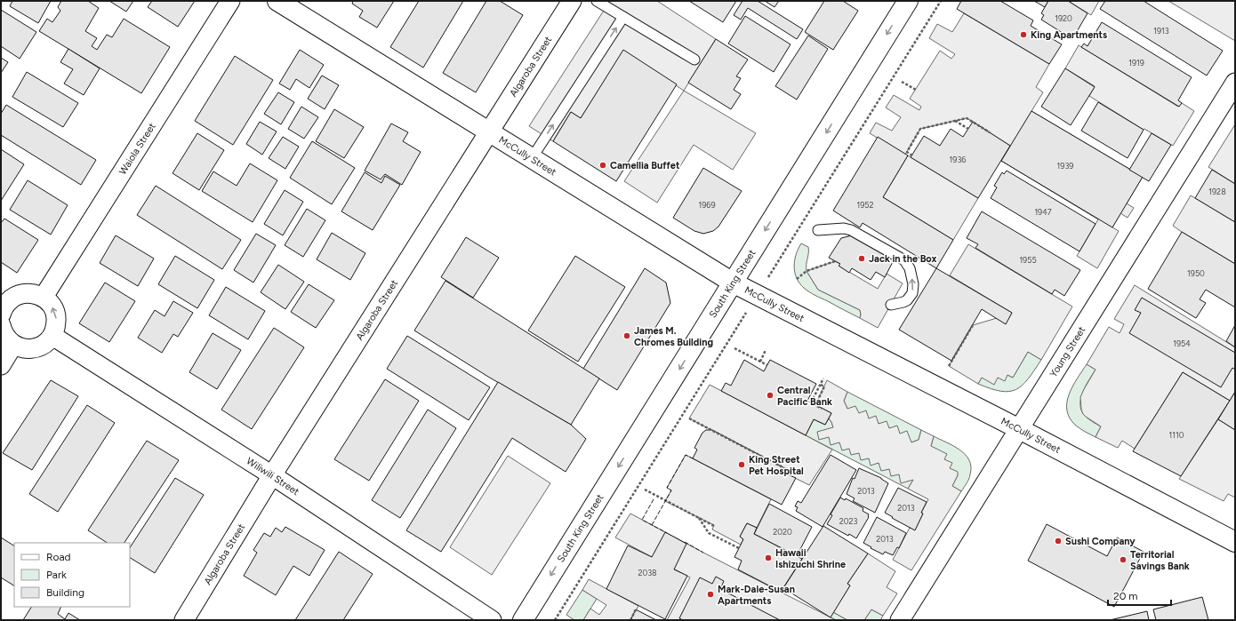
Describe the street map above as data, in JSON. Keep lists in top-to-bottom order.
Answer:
{
  "streets": {
    "main road": ["McCully Street", "South King Street"],
    "street": [
      "Algaroba Street",
      "Waiola Street",
      "Young Street",
      "Wiliwili Street"
    ]
  },
  "crossings": [
    ["Algaroba Street", "McCully Street"],
    ["Algaroba Street", "Wiliwili Street"],
    ["McCully Street", "South King Street"],
    ["McCully Street", "Young Street"]
  ],
  "one_way": ["South King Street"],
  "places": [
    "King Apartments",
    "Camellia Buffet",
    "Jack in the Box",
    "James M. Chromes Building",
    "Central Pacific Bank",
    "King Street Pet Hospital",
    "Sushi Company",
    "Hawaii Ishizuchi Shrine",
    "Territorial Savings Bank",
    "Mark-Dale-Susan Apartments"
  ],
  "house_numbers": [
    "1920",
    "1913",
    "1919",
    "1936",
    "1939",
    "1928",
    "1969",
    "1952",
    "1947",
    "1955",
    "1950",
    "1954",
    "1110",
    "2013",
    "2013",
    "2023",
    "2020",
    "2013",
    "2038"
  ],
  "legend": ["Road", "Park", "Building"],
  "scale_bar": "20 m"
}
